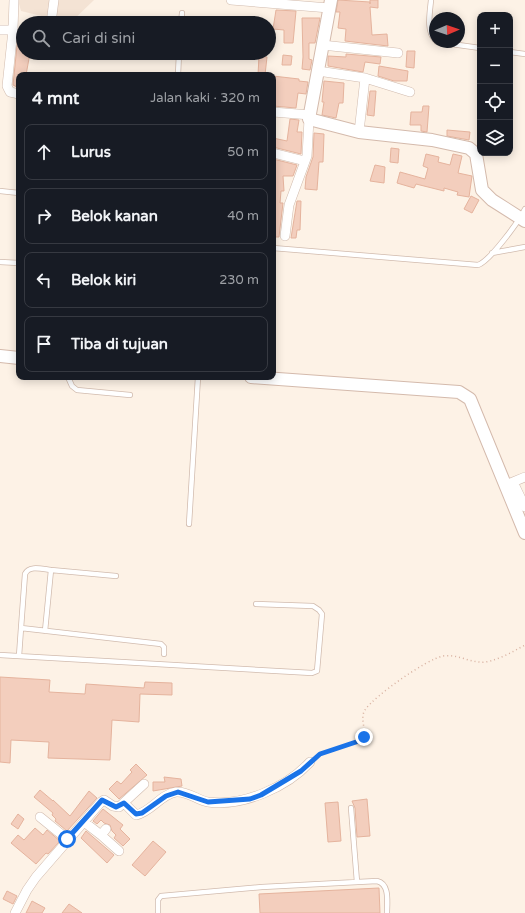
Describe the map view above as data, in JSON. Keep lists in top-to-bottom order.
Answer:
{
  "north": "right",
  "page": {
    "map_buttons": ["+", "−"],
    "search": "Cari di sini",
    "heading": ["4 mnt", "Jalan kaki · 320 m"],
    "list": [
      ["Lurus", "50 m"],
      ["Belok kanan", "40 m"],
      ["Belok kiri", "230 m"],
      "Tiba di tujuan"
    ]
  }
}
